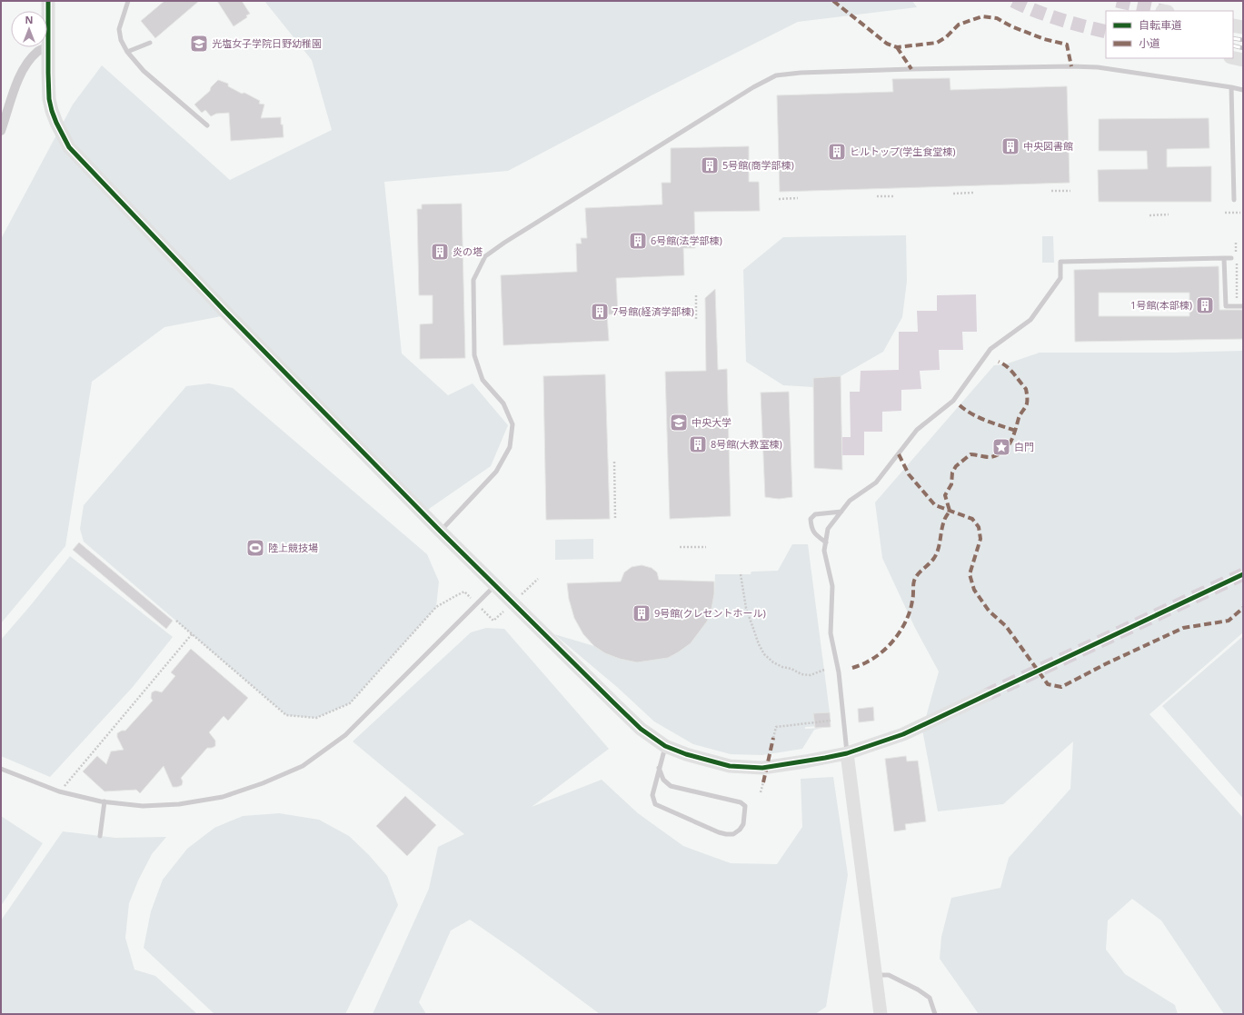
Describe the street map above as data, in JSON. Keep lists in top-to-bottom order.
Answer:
{
  "places": {
    "school or university": ["光塩女子学院日野幼稚園", "中央大学"],
    "building": [
      "中央図書館",
      "ヒルトップ(学生食堂棟)",
      "5号館(商学部棟)",
      "6号館(法学部棟)",
      "炎の塔",
      "1号館(本部棟)",
      "7号館(経済学部棟)",
      "8号館(大教室棟)",
      "9号館(クレセントホール)"
    ],
    "place": ["白門"],
    "sports": ["陸上競技場"]
  },
  "legend": ["自転車道", "小道"],
  "north": "top"
}
